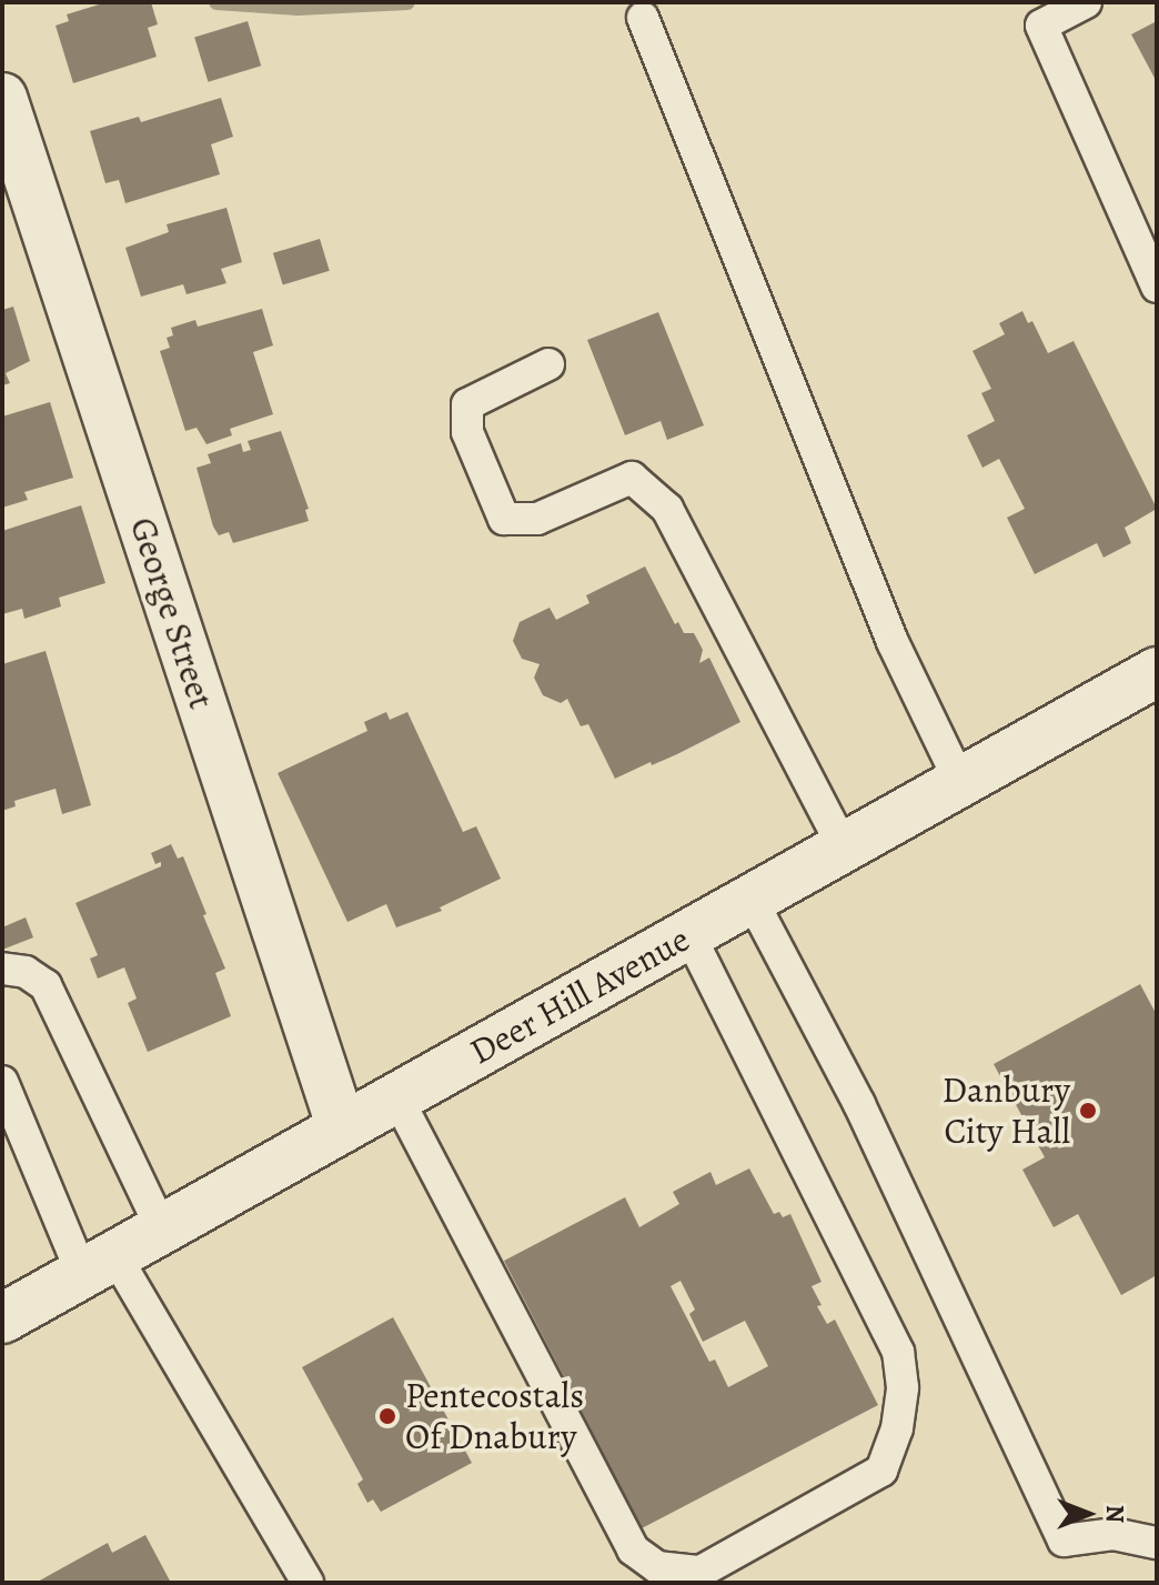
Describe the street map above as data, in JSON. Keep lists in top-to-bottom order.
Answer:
{
  "streets": {
    "street": ["George Street", "Deer Hill Avenue"]
  },
  "crossings": [
    ["George Street", "Deer Hill Avenue"]
  ],
  "places": ["Danbury City Hall", "Pentecostals Of Dnabury"],
  "north": "right"
}
